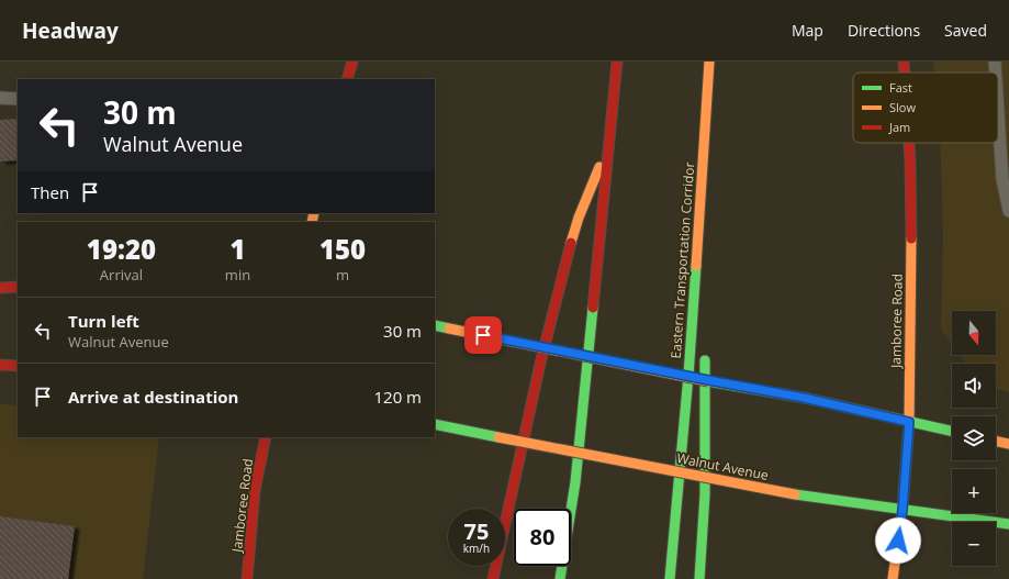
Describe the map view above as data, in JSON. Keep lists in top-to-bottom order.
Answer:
{
  "streets": {
    "main road": ["Eastern Transportation Corridor", "Jamboree Road", "Walnut Avenue"]
  },
  "crossings": [
    ["Jamboree Road", "Walnut Avenue"]
  ],
  "legend": ["Fast", "Slow", "Jam"],
  "north": "bottom",
  "page": {
    "header": "Headway",
    "nav": ["Map", "Directions", "Saved"],
    "turn": ["30 m", "Walnut Avenue"],
    "then": "Then",
    "eta": [
      "19:20",
      "Arrival",
      "1",
      "min",
      "150",
      "m"
    ],
    "list": [
      {
        "name": "Turn left",
        "note": "Walnut Avenue",
        "value": "30 m"
      },
      {
        "name": "Arrive at destination",
        "value": "120 m"
      }
    ],
    "map_buttons": ["+", "−"],
    "speed": "75 km/h",
    "limit": "80"
  }
}
